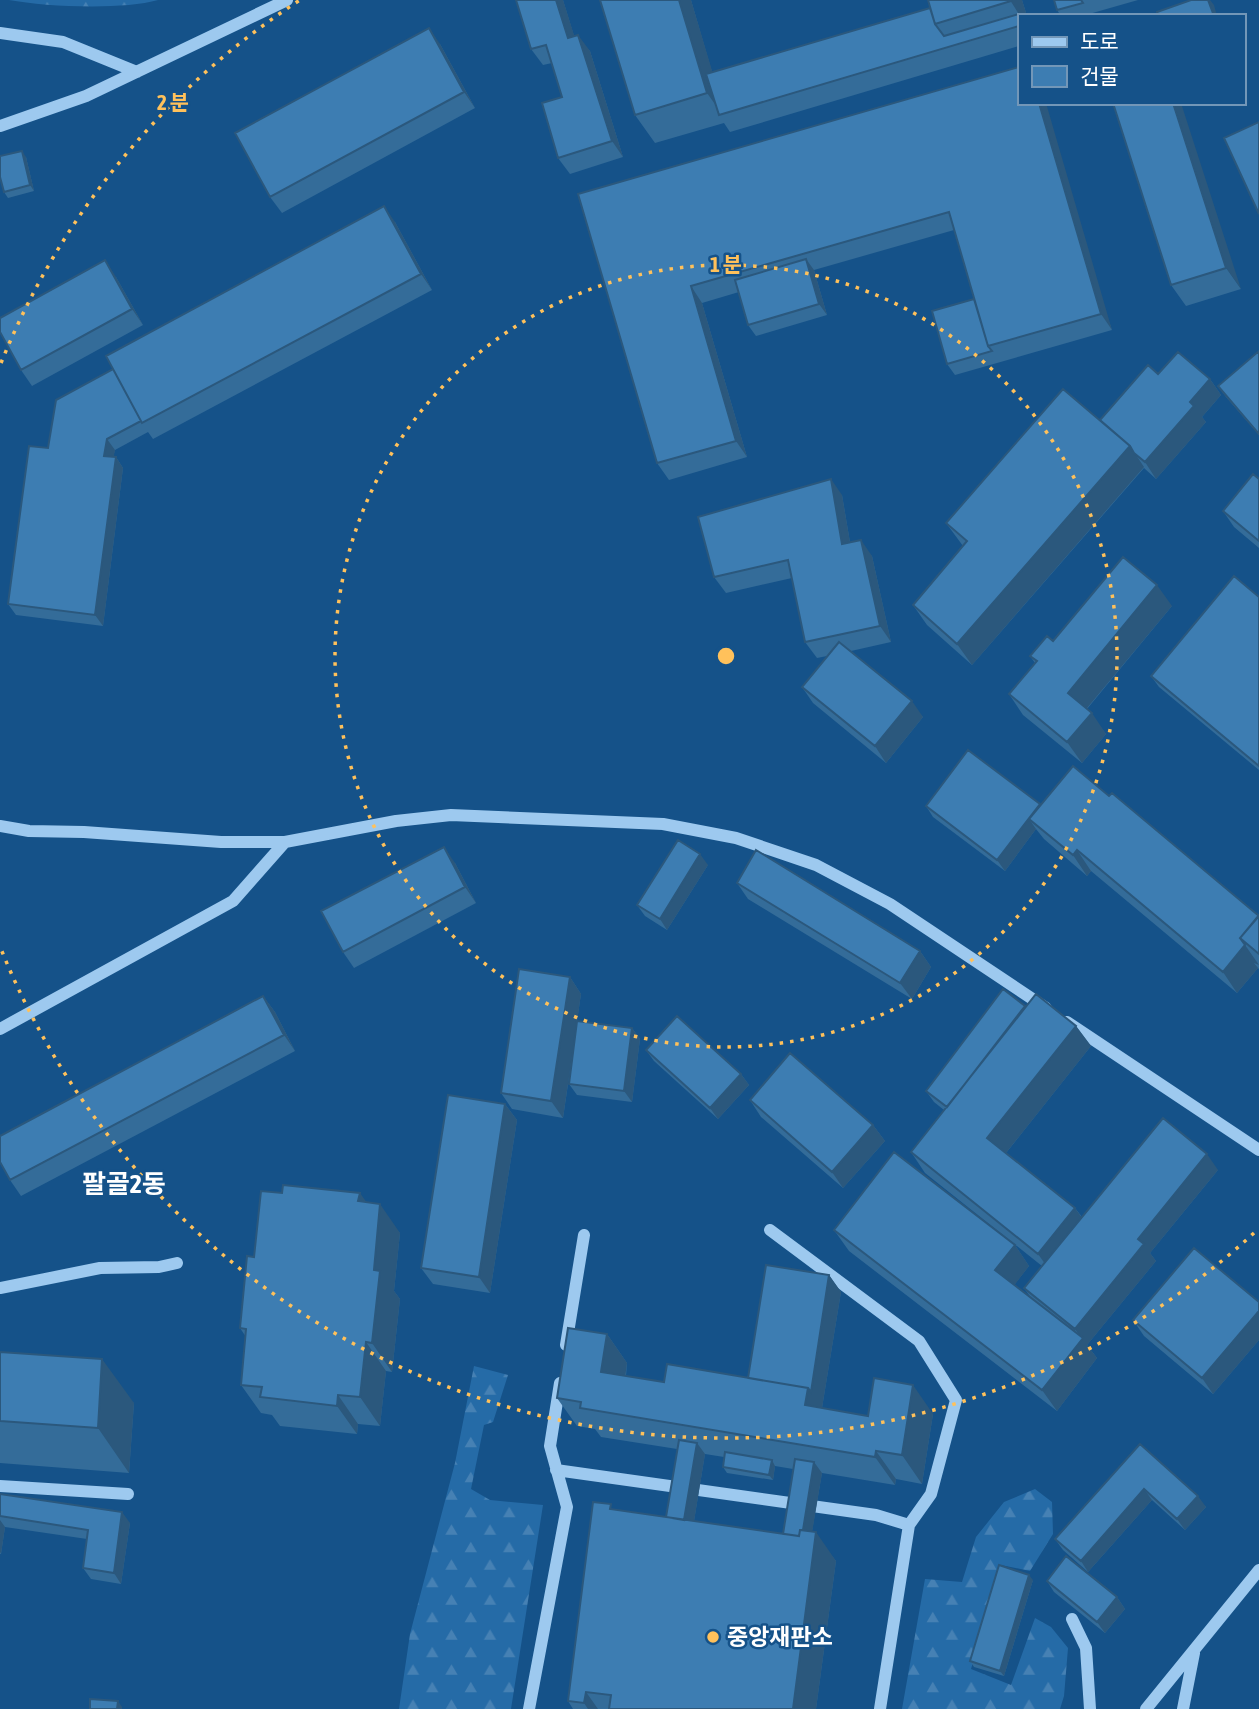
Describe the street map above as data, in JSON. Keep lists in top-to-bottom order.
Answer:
{
  "districts": ["팔골2동"],
  "places": ["중앙재판소"],
  "legend": ["도로", "건물"],
  "rings": ["2 분", "1 분"]
}
